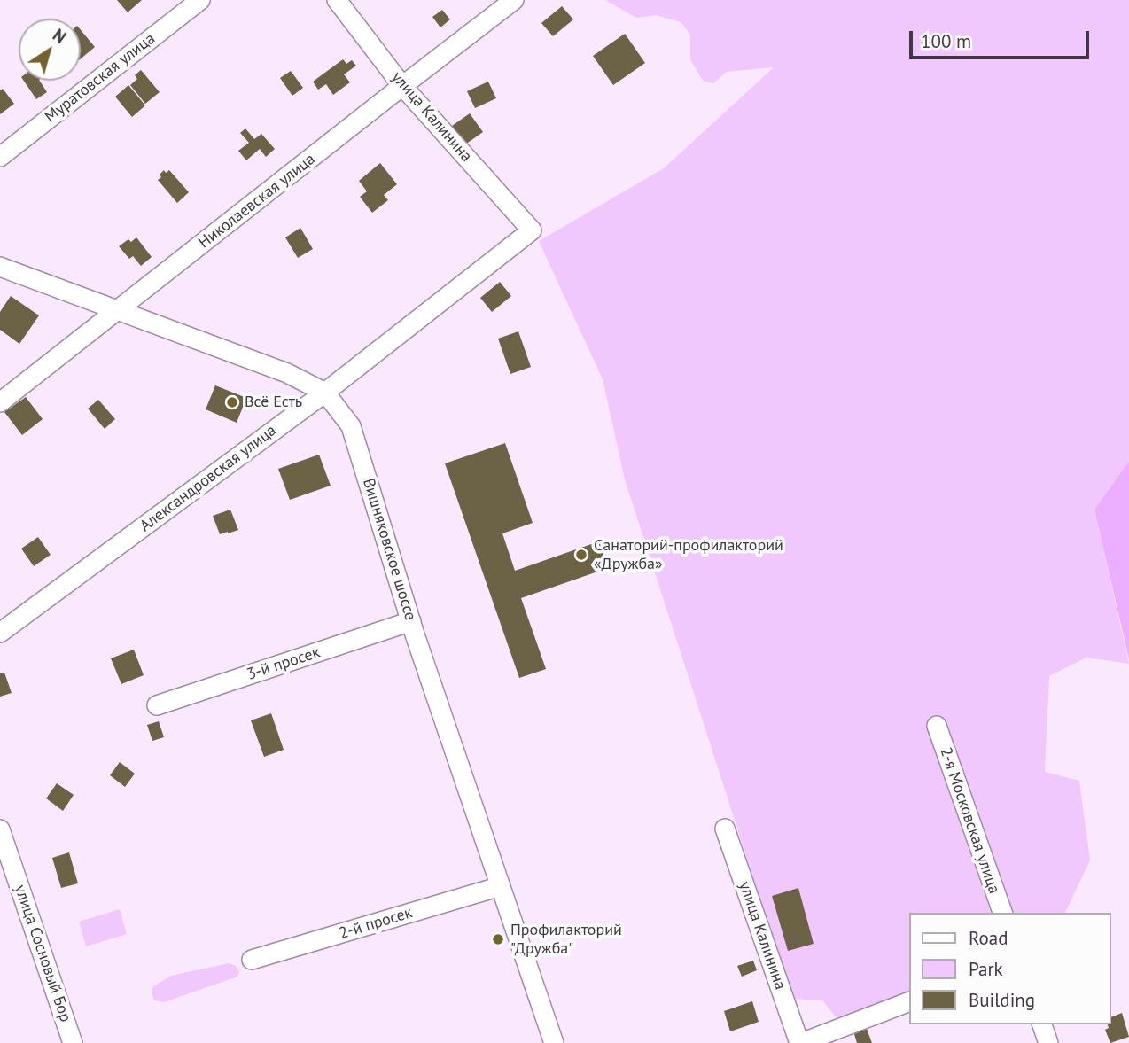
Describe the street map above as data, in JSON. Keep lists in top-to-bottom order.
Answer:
{
  "streets": {
    "street": [
      "Муратовская улица",
      "улица Калинина",
      "Николаевская улица",
      "Александровская улица",
      "Вишняковское шоссе",
      "3-й просек",
      "2-я Московская улица",
      "2-й просек",
      "улица Сосновый Бор"
    ]
  },
  "crossings": [
    ["улица Калинина", "Николаевская улица"],
    ["улица Калинина", "Александровская улица"],
    ["Николаевская улица", "Вишняковское шоссе"],
    ["Александровская улица", "Вишняковское шоссе"],
    ["Вишняковское шоссе", "3-й просек"],
    ["Вишняковское шоссе", "2-й просек"]
  ],
  "places": ["Всё Есть", "Санаторий-профилакторий «Дружба»", "Профилакторий \"Дружба\""],
  "legend": ["Road", "Park", "Building"],
  "scale_bar": "100 m",
  "north": "top right"
}
